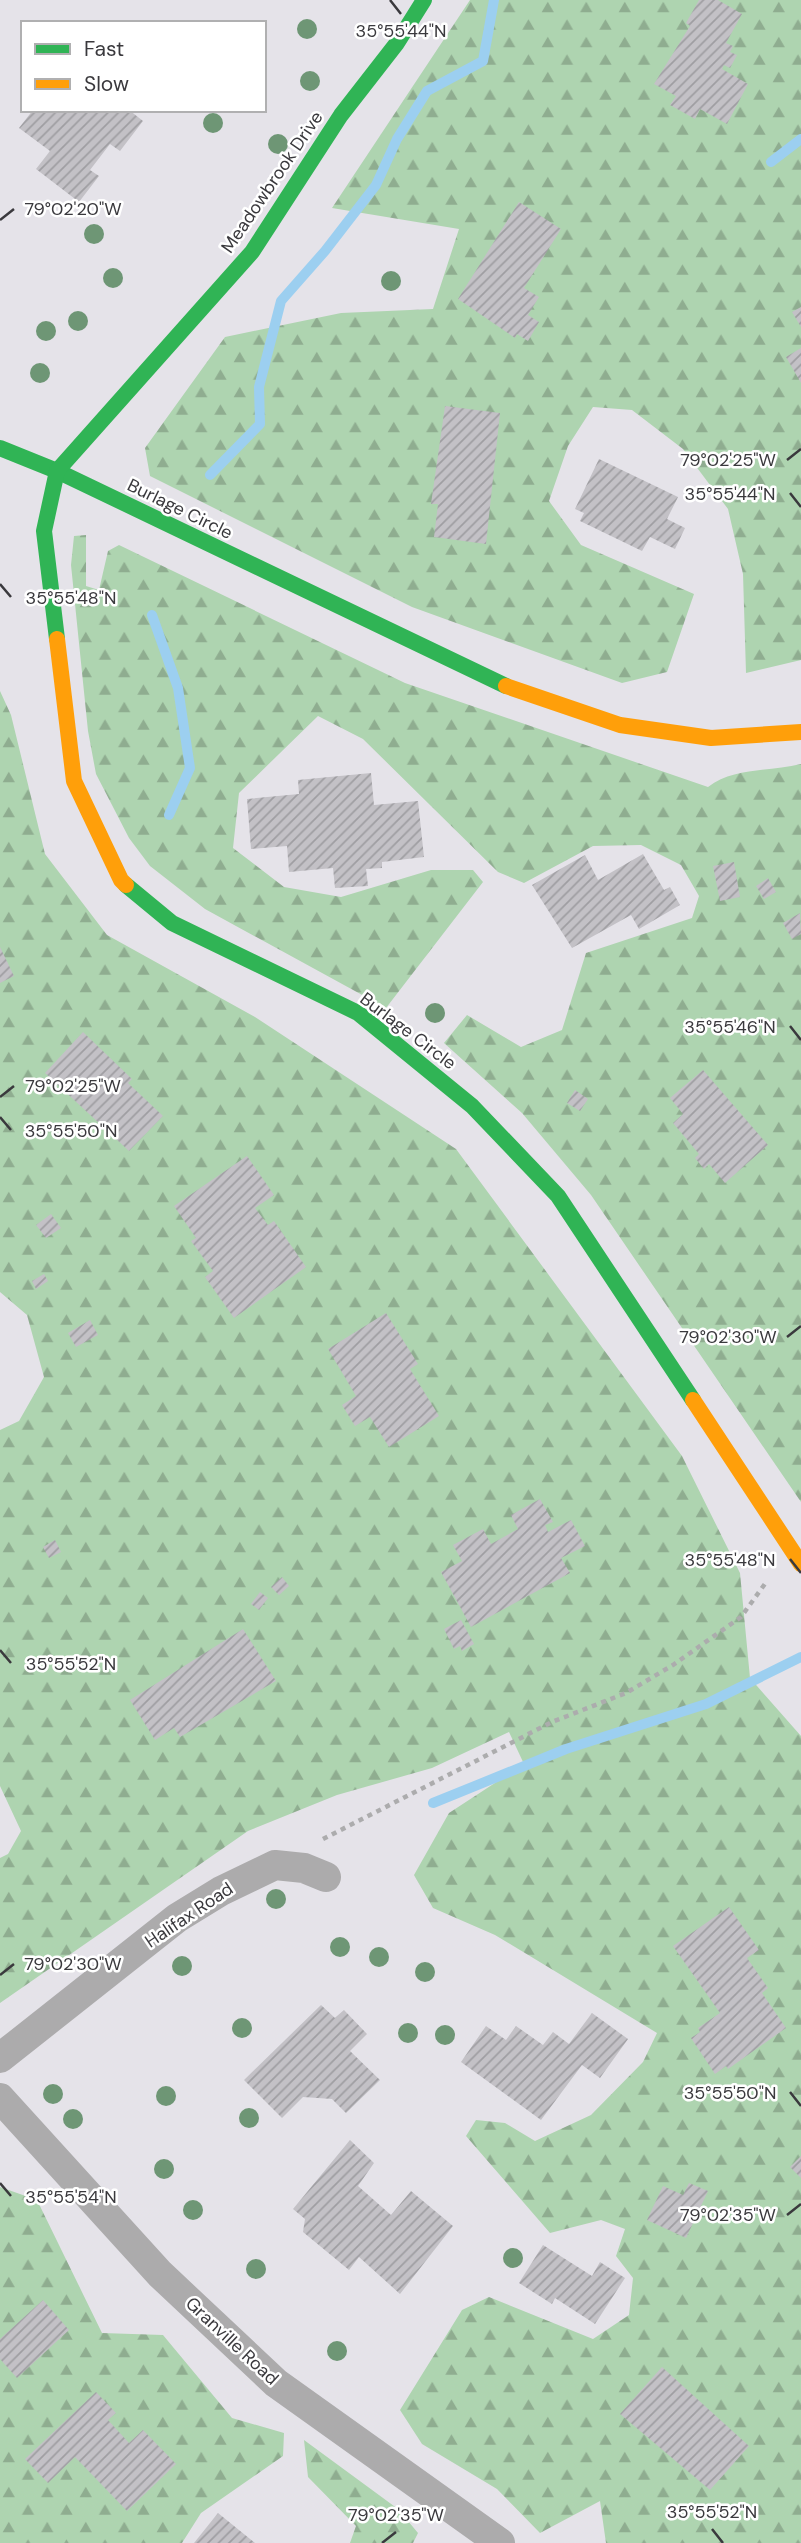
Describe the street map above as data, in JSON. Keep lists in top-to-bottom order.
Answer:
{
  "streets": {
    "street": [
      "Meadowbrook Drive",
      "Burlage Circle",
      "Halifax Road",
      "Granville Road"
    ]
  },
  "crossings": [
    ["Meadowbrook Drive", "Burlage Circle"]
  ],
  "legend": ["Fast", "Slow"],
  "coordinates": [
    "35°55'44\"N",
    "79°02'20\"W",
    "79°02'25\"W",
    "35°55'48\"N",
    "35°55'46\"N",
    "35°55'50\"N",
    "79°02'30\"W",
    "35°55'52\"N",
    "35°55'54\"N",
    "79°02'35\"W"
  ]
}
